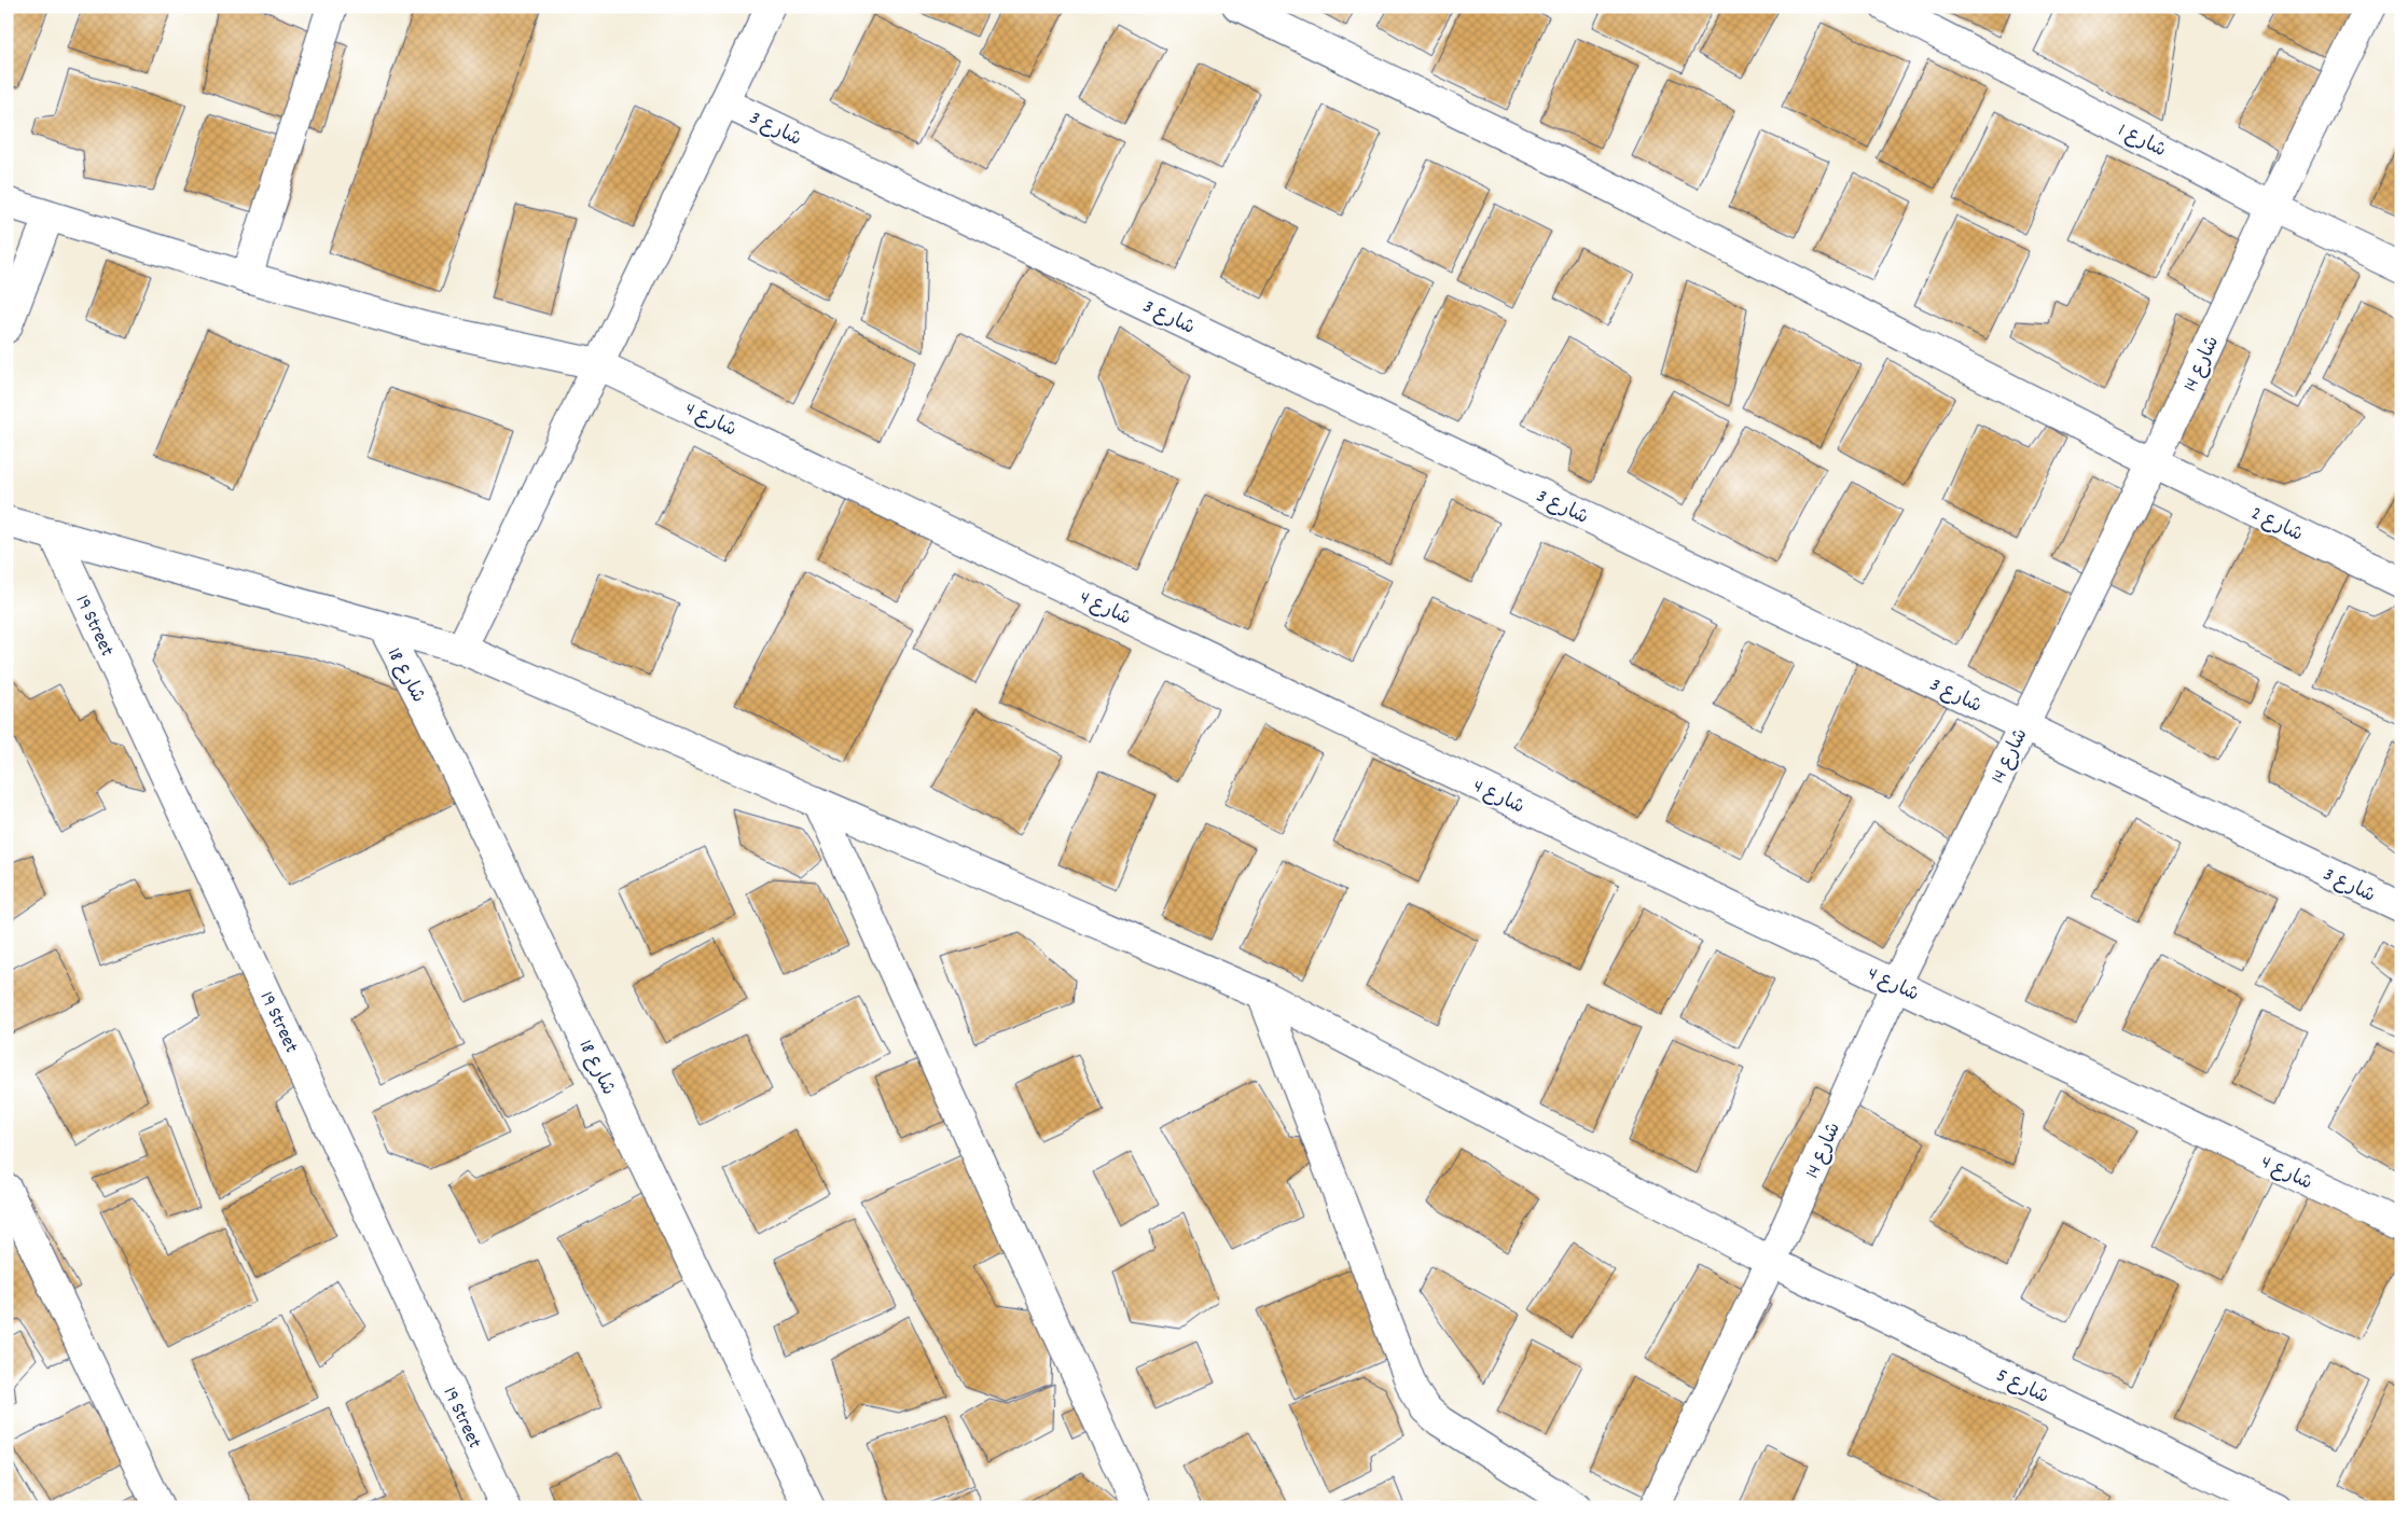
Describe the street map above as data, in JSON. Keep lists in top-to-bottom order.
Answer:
{
  "streets": {
    "street": [
      "شارع 3",
      "شارع 1",
      "شارع 14",
      "شارع 4",
      "شارع 2",
      "19 Street",
      "شارع 18",
      "شارع 5"
    ]
  },
  "crossings": [
    ["شارع 3", "شارع 14"],
    ["شارع 1", "شارع 14"],
    ["شارع 14", "شارع 4"],
    ["شارع 14", "شارع 2"],
    ["شارع 14", "شارع 5"],
    ["19 Street", "شارع 5"],
    ["شارع 18", "شارع 5"]
  ]
}
